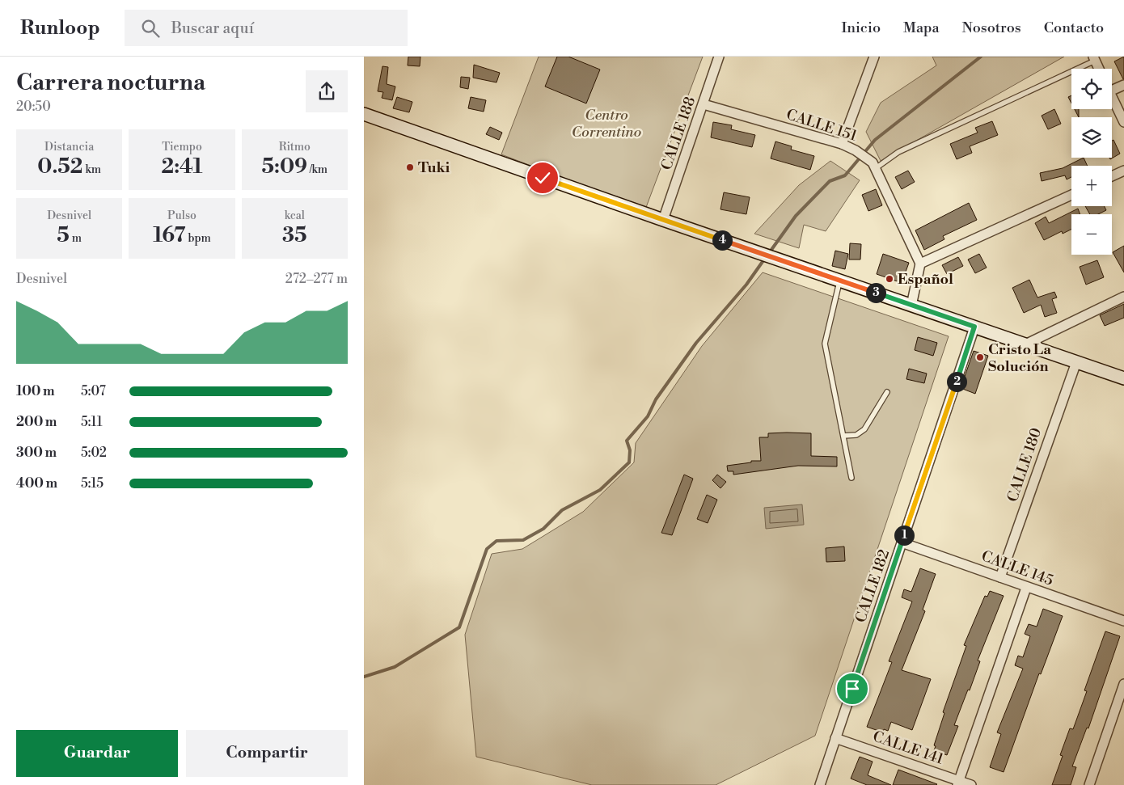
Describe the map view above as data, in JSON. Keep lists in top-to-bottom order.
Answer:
{
  "streets": {
    "street": [
      "CALLE 151",
      "CALLE 188",
      "CALLE 180",
      "CALLE 145",
      "CALLE 182",
      "CALLE 141"
    ]
  },
  "crossings": [
    ["CALLE 151", "CALLE 188"],
    ["CALLE 180", "CALLE 145"],
    ["CALLE 145", "CALLE 182"],
    ["CALLE 182", "CALLE 141"]
  ],
  "parks": ["Centro Correntino"],
  "places": ["Tuki", "Español", "Cristo La Solución"],
  "page": {
    "header": "Runloop",
    "search": "Buscar aquí",
    "nav": [
      "Inicio",
      "Mapa",
      "Nosotros",
      "Contacto"
    ],
    "heading": ["Carrera nocturna", "20:50"],
    "map_buttons": ["+", "−"],
    "stats": [
      ["Distancia", "0.52 km"],
      ["Tiempo", "2:41"],
      ["Ritmo", "5:09 /km"],
      ["Desnivel", "5 m"],
      ["Pulso", "167 bpm"],
      ["kcal", "35"]
    ],
    "pins": [
      "4",
      "3",
      "2",
      "1"
    ],
    "chart": ["Desnivel", "272–277 m"],
    "list": [
      {
        "name": "100 m",
        "note": "5:07"
      },
      {
        "name": "200 m",
        "note": "5:11"
      },
      {
        "name": "300 m",
        "note": "5:02"
      },
      {
        "name": "400 m",
        "note": "5:15"
      }
    ],
    "buttons": ["Guardar", "Compartir"]
  }
}
